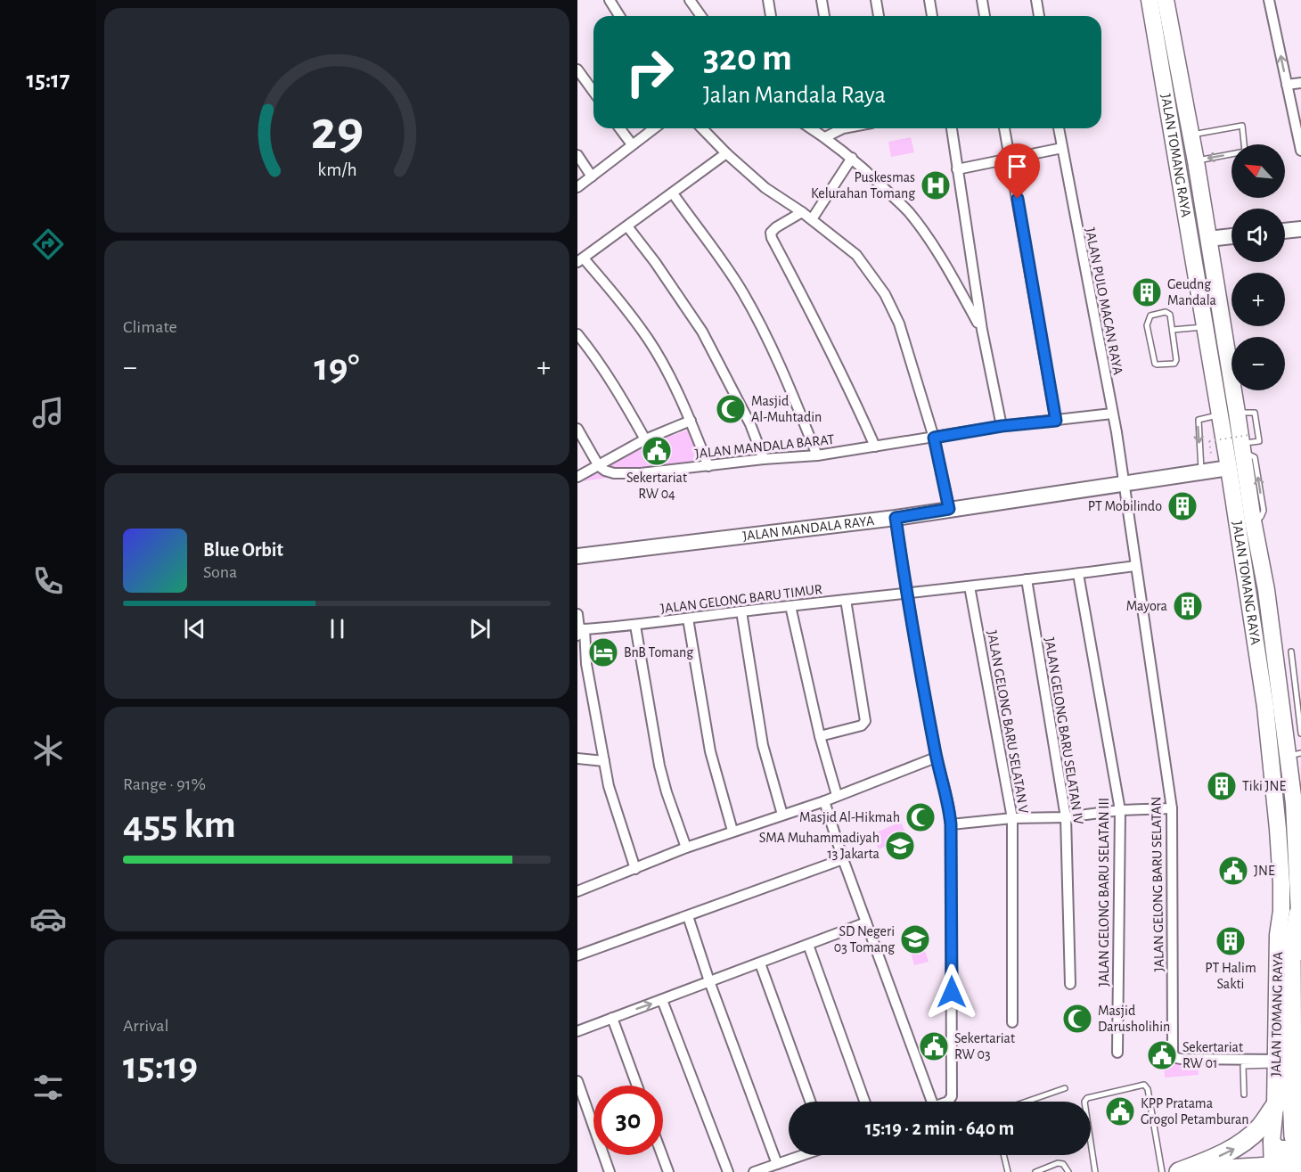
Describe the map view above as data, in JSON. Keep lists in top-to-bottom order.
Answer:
{
  "streets": {
    "main road": ["JALAN TOMANG RAYA"],
    "street": [
      "JALAN PULO MACAN RAYA",
      "JALAN MANDALA BARAT",
      "JALAN MANDALA RAYA",
      "JALAN GELONG BARU TIMUR",
      "JALAN GELONG BARU SELATAN V",
      "JALAN GELONG BARU SELATAN IV",
      "JALAN GELONG BARU SELATAN",
      "JALAN GELONG BARU SELATAN III"
    ]
  },
  "crossings": [
    ["JALAN TOMANG RAYA", "JALAN MANDALA RAYA"],
    ["JALAN TOMANG RAYA", "JALAN GELONG BARU SELATAN"],
    ["JALAN PULO MACAN RAYA", "JALAN MANDALA BARAT"],
    ["JALAN PULO MACAN RAYA", "JALAN MANDALA RAYA"],
    ["JALAN PULO MACAN RAYA", "JALAN GELONG BARU SELATAN"],
    ["JALAN MANDALA RAYA", "JALAN GELONG BARU SELATAN"],
    ["JALAN GELONG BARU TIMUR", "JALAN GELONG BARU SELATAN V"],
    ["JALAN GELONG BARU TIMUR", "JALAN GELONG BARU SELATAN IV"],
    ["JALAN GELONG BARU TIMUR", "JALAN GELONG BARU SELATAN"],
    ["JALAN GELONG BARU TIMUR", "JALAN GELONG BARU SELATAN III"]
  ],
  "places": {
    "hospital": ["Puskesmas Kelurahan Tomang"],
    "building": [
      "Geudng Mandala",
      "PT Mobilindo",
      "Mayora",
      "Tiki JNE",
      "PT Halim Sakti"
    ],
    "mosque": ["Masjid Al-Muhtadin", "Masjid Al-Hikmah", "Masjid Darusholihin"],
    "public building": [
      "Sekertariat RW 04",
      "JNE",
      "Sekertariat RW 03",
      "Sekertariat RW 01",
      "KPP Pratama Grogol Petamburan"
    ],
    "hotel": ["BnB Tomang"],
    "school or university": ["SMA Muhammadiyah 13 Jakarta", "SD Negeri 03 Tomang"]
  },
  "north": "top left",
  "page": {
    "tabs": "15:17",
    "turn": ["320 m", "Jalan Mandala Raya"],
    "map_buttons": ["+", "−"],
    "tile": [
      "Climate",
      ["Range · 91%", "455 km"],
      ["Arrival", "15:19"]
    ],
    "heat": ["−", "19°", "+"],
    "song": ["Blue Orbit", "Sona"],
    "limit": "30",
    "trip": "15:19 · 2 min · 640 m",
    "gauge": ["29", "km/h"]
  }
}
